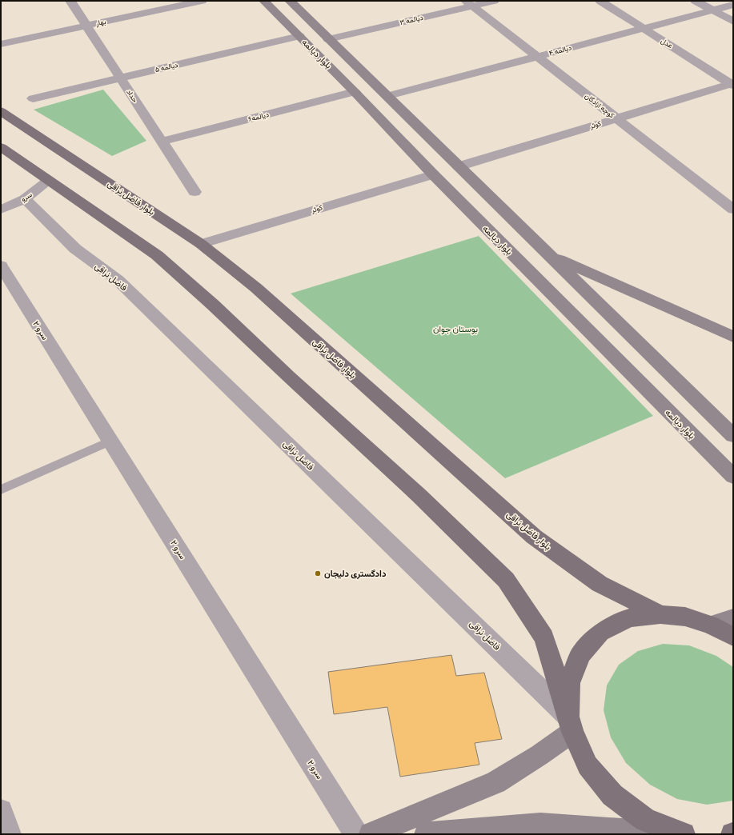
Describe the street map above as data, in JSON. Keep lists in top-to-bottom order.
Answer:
{
  "streets": {
    "main road": ["بلوار فاضل نراقی"],
    "street": [
      "دیالمه ۳",
      "بهار",
      "عدل",
      "دیالمه ۴",
      "بلوار دیالمه",
      "دیالمه ۵",
      "حداد",
      "کوچه ازادگان",
      "دیالمه۶",
      "کوثر",
      "سرو",
      "فاضل نراقی",
      "سرو ۲"
    ]
  },
  "crossings": [
    ["دیالمه ۳", "بلوار دیالمه"],
    ["دیالمه ۳", "کوچه ازادگان"],
    ["بهار", "حداد"],
    ["عدل", "دیالمه ۴"],
    ["عدل", "کوثر"],
    ["دیالمه ۴", "بلوار دیالمه"],
    ["دیالمه ۴", "کوچه ازادگان"],
    ["بلوار دیالمه", "دیالمه ۵"],
    ["بلوار دیالمه", "دیالمه۶"],
    ["بلوار دیالمه", "کوثر"],
    ["دیالمه ۵", "حداد"],
    ["حداد", "دیالمه۶"],
    ["کوچه ازادگان", "کوثر"],
    ["کوثر", "بلوار فاضل نراقی"],
    ["سرو", "فاضل نراقی"]
  ],
  "parks": ["بوستان جوان"],
  "places": ["دادگستری دلیجان"]
}
